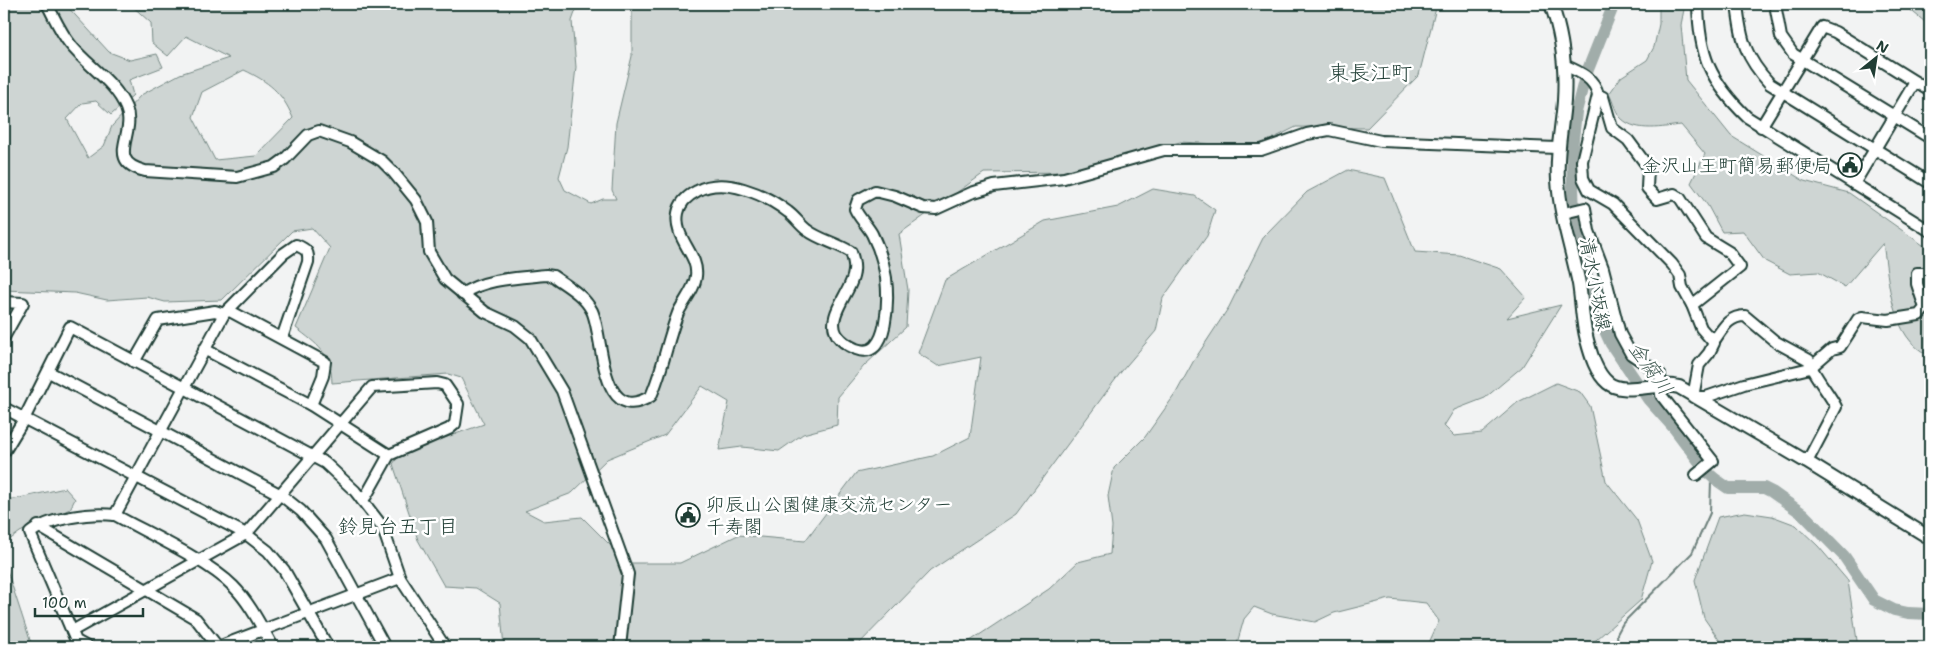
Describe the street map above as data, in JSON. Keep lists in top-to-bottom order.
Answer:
{
  "streets": {
    "main road": ["清水小坂線"]
  },
  "districts": ["東長江町", "鈴見台五丁目"],
  "water": ["金腐川"],
  "places": {
    "public building": ["金沢山王町簡易郵便局", "卯辰山公園健康交流センター 千寿閣"]
  },
  "scale_bar": "100 m",
  "north": "top right"
}
